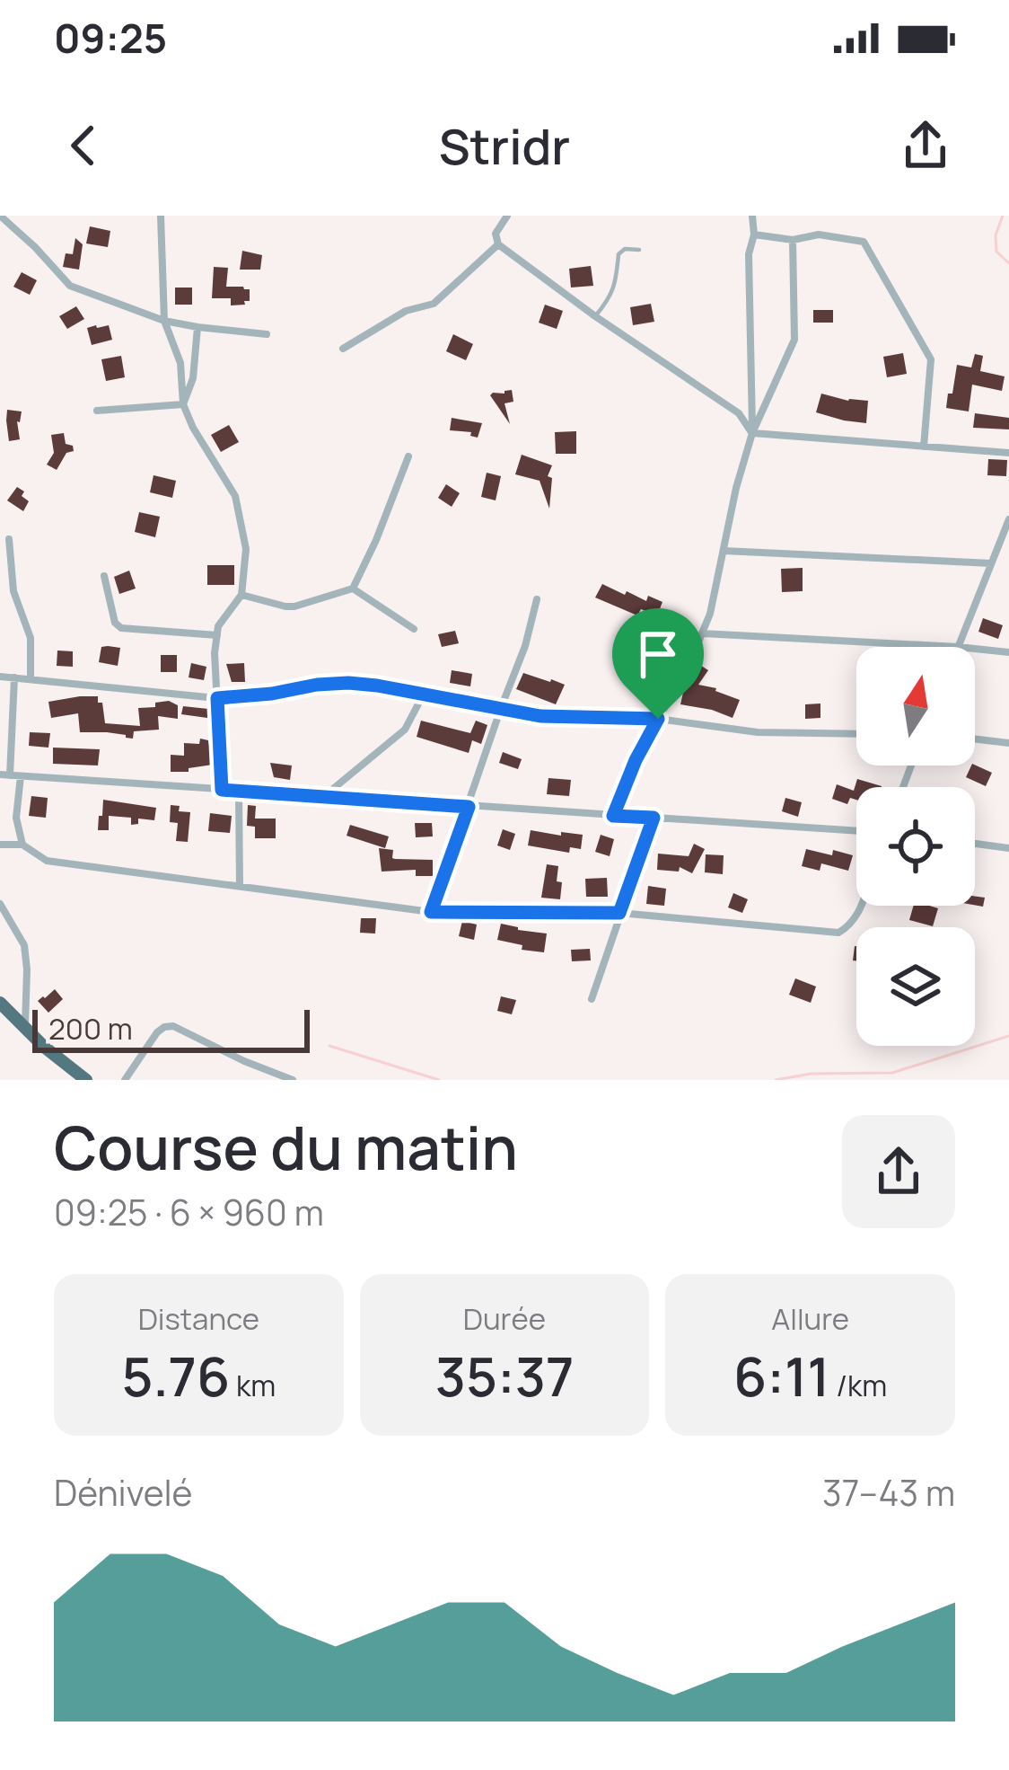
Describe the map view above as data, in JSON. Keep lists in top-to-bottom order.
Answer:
{
  "scale_bar": "200 m",
  "north": "top",
  "page": {
    "status": "09:25",
    "header": "Stridr",
    "scale": "200 m",
    "heading": ["Course du matin", "09:25 · 6 × 960 m"],
    "stats": [
      ["Distance", "5.76 km"],
      ["Durée", "35:37"],
      ["Allure", "6:11 /km"]
    ],
    "chart": ["Dénivelé", "37–43 m"]
  }
}
